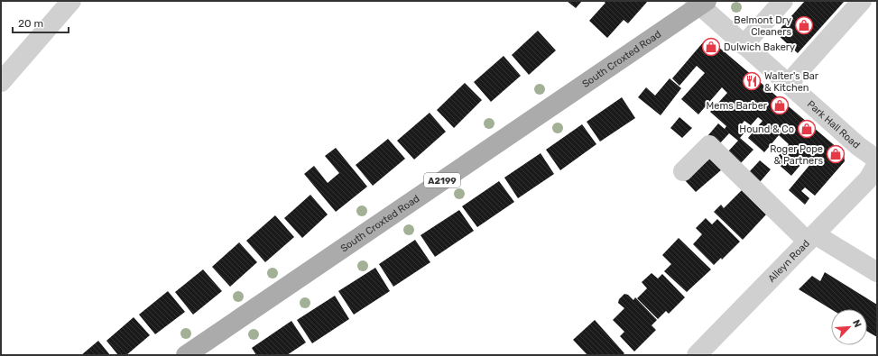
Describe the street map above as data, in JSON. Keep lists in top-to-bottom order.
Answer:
{
  "streets": {
    "main road": ["South Croxted Road", "A2199"],
    "street": ["Park Hall Road", "Alleyn Road"]
  },
  "crossings": [
    ["South Croxted Road", "Park Hall Road"]
  ],
  "places": {
    "shop": [
      "Belmont Dry Cleaners",
      "Dulwich Bakery",
      "Mems Barber",
      "Hound & Co",
      "Roger Pope & Partners"
    ],
    "restaurant": ["Walter's Bar & Kitchen"]
  },
  "scale_bar": "20 m",
  "north": "top right"
}
